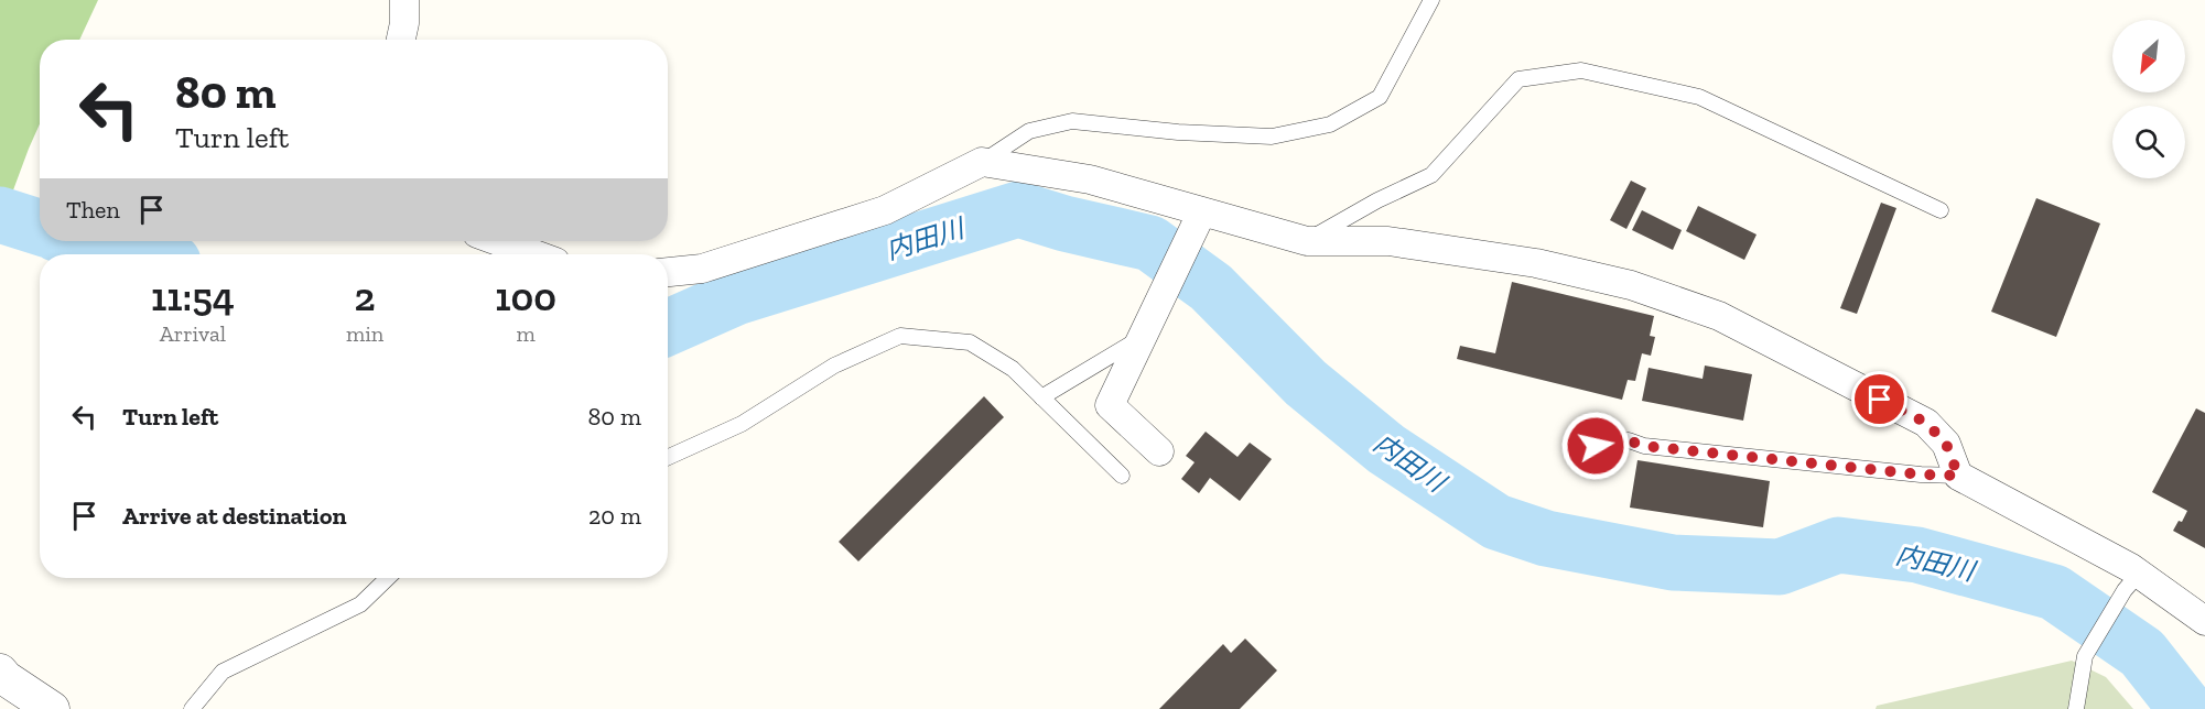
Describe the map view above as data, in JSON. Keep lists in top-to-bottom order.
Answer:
{
  "water": ["内田川"],
  "north": "bottom left",
  "page": {
    "turn": ["80 m", "Turn left"],
    "then": "Then",
    "eta": [
      "11:54",
      "Arrival",
      "2",
      "min",
      "100",
      "m"
    ],
    "list": [
      {
        "name": "Turn left",
        "value": "80 m"
      },
      {
        "name": "Arrive at destination",
        "value": "20 m"
      }
    ]
  }
}
